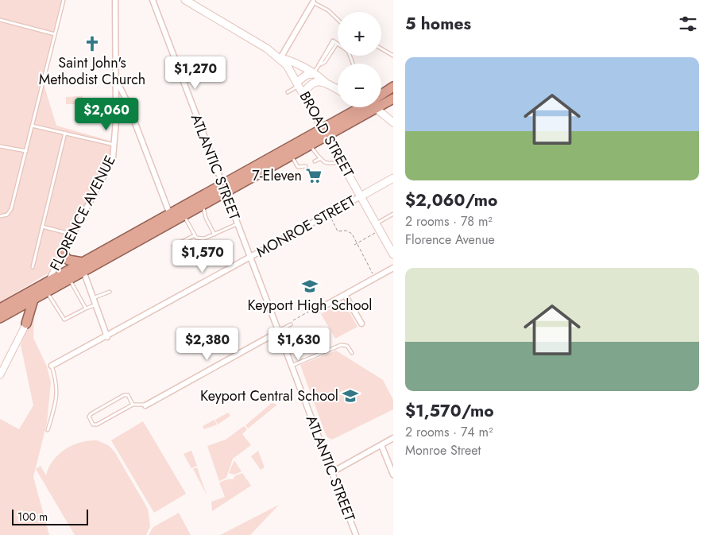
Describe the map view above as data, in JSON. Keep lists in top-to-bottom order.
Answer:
{
  "streets": {
    "main road": ["BROAD STREET", "MONROE STREET"],
    "street": ["ATLANTIC STREET", "FLORENCE AVENUE"]
  },
  "crossings": [
    ["BROAD STREET", "MONROE STREET"],
    ["ATLANTIC STREET", "MONROE STREET"]
  ],
  "places": {
    "church": ["Saint John's Methodist Church"],
    "supermarket": ["7-Eleven"],
    "school or university": ["Keyport High School", "Keyport Central School"]
  },
  "scale_bar": "100 m",
  "page": {
    "heading": "5 homes",
    "map_buttons": ["+", "−"],
    "list": [
      {
        "name": "$2,060/mo",
        "note": "2 rooms · 78 m² · Florence Avenue"
      },
      {
        "name": "$1,570/mo",
        "note": "2 rooms · 74 m² · Monroe Street"
      }
    ],
    "price": [
      "$1,270",
      "$2,060",
      "$1,570",
      "$2,380",
      "$1,630"
    ],
    "scale": "100 m"
  }
}
